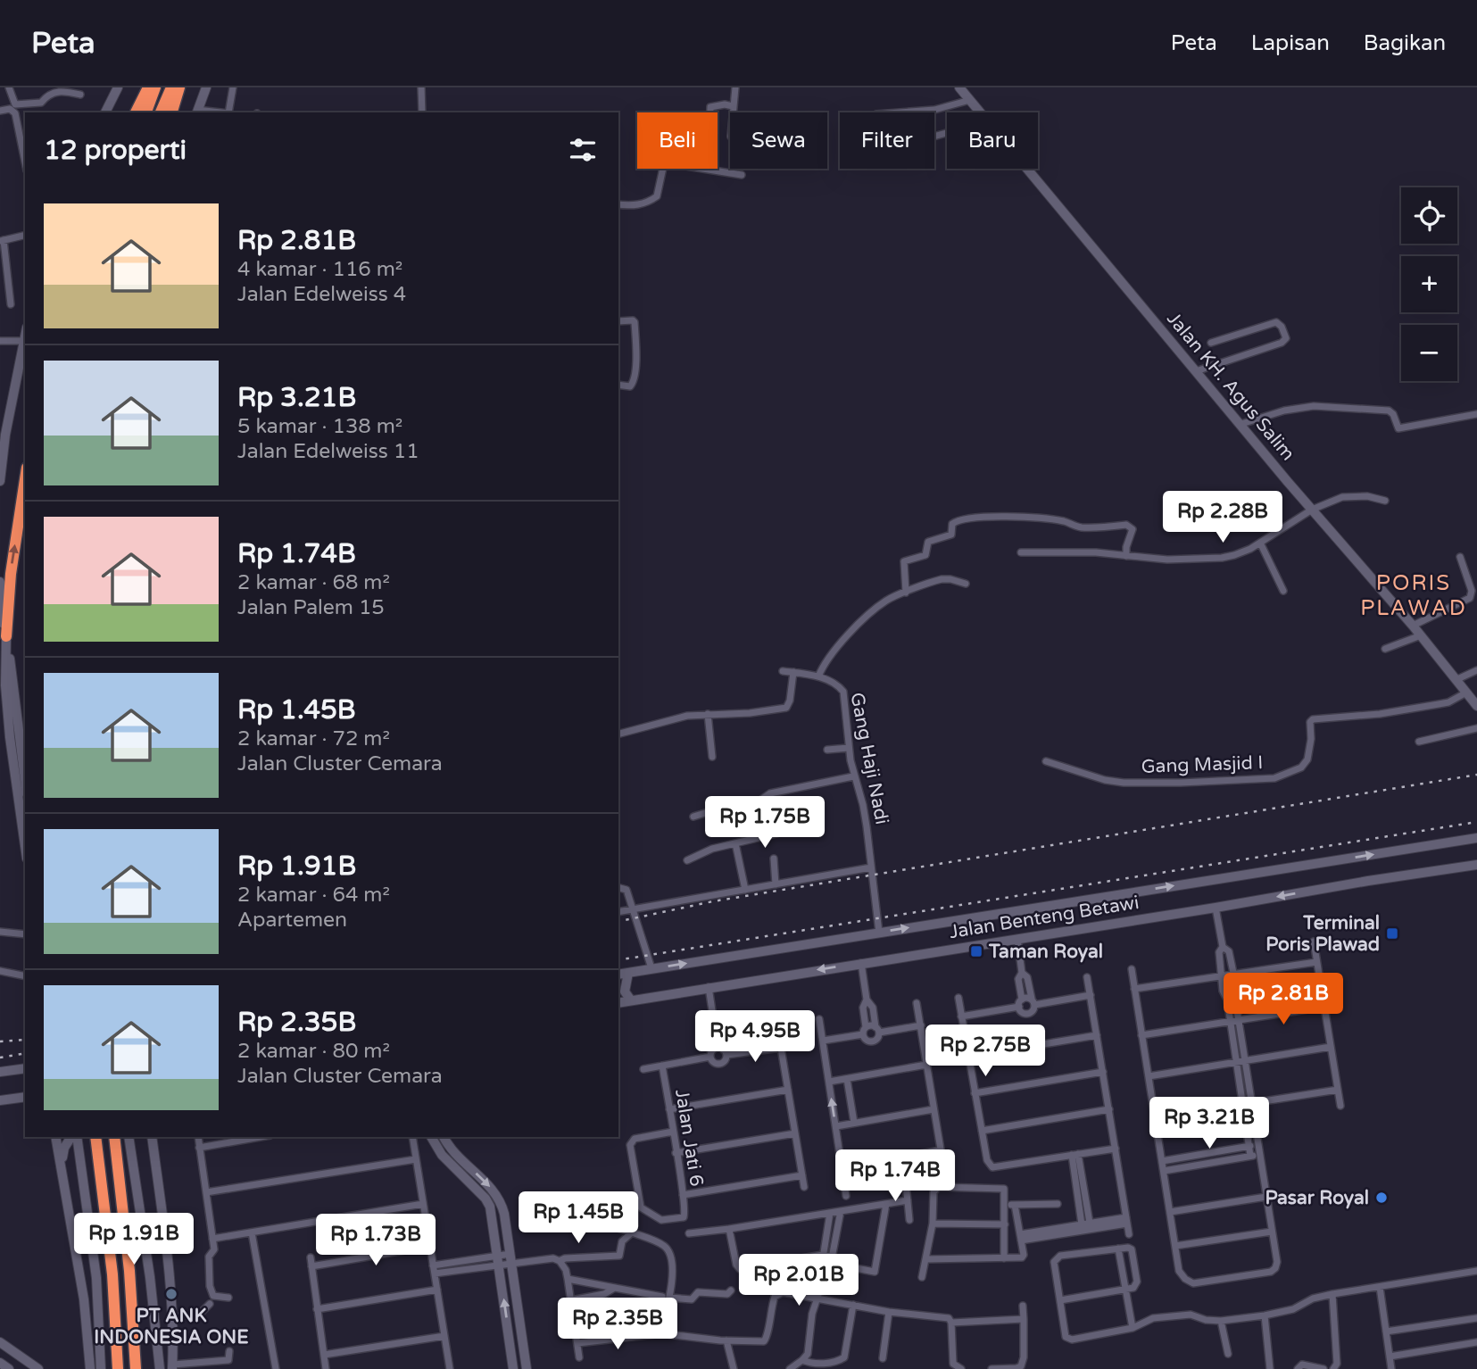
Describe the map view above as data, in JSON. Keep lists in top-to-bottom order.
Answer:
{
  "streets": {
    "main road": ["Jalan KH. Agus Salim", "Jalan Benteng Betawi"],
    "street": ["Gang Haji Nadi", "Gang Masjid I", "Jalan Jati 6"]
  },
  "crossings": [
    ["Jalan KH. Agus Salim", "Gang Masjid I"],
    ["Gang Haji Nadi", "Jalan Benteng Betawi"]
  ],
  "districts": ["PORIS PLAWAD"],
  "places": {
    "transit": ["Terminal Poris Plawad", "Taman Royal"],
    "other": ["Pasar Royal", "PT ANK INDONESIA ONE"]
  },
  "page": {
    "header": "Peta",
    "nav": ["Peta", "Lapisan", "Bagikan"],
    "chip": [
      "Beli",
      "Sewa",
      "Filter",
      "Baru"
    ],
    "heading": "12 properti",
    "map_buttons": ["+", "−"],
    "list": [
      {
        "name": "Rp 2.81B",
        "note": "4 kamar · 116 m² · Jalan Edelweiss 4"
      },
      {
        "name": "Rp 3.21B",
        "note": "5 kamar · 138 m² · Jalan Edelweiss 11"
      },
      {
        "name": "Rp 1.74B",
        "note": "2 kamar · 68 m² · Jalan Palem 15"
      },
      {
        "name": "Rp 1.45B",
        "note": "2 kamar · 72 m² · Jalan Cluster Cemara"
      },
      {
        "name": "Rp 1.91B",
        "note": "2 kamar · 64 m² · Apartemen"
      },
      {
        "name": "Rp 2.35B",
        "note": "2 kamar · 80 m² · Jalan Cluster Cemara"
      }
    ],
    "price": [
      "Rp 2.28B",
      "Rp 1.75B",
      "Rp 2.81B",
      "Rp 4.95B",
      "Rp 2.75B",
      "Rp 3.21B",
      "Rp 1.74B",
      "Rp 1.45B",
      "Rp 1.91B",
      "Rp 1.73B",
      "Rp 2.01B",
      "Rp 2.35B"
    ]
  }
}
